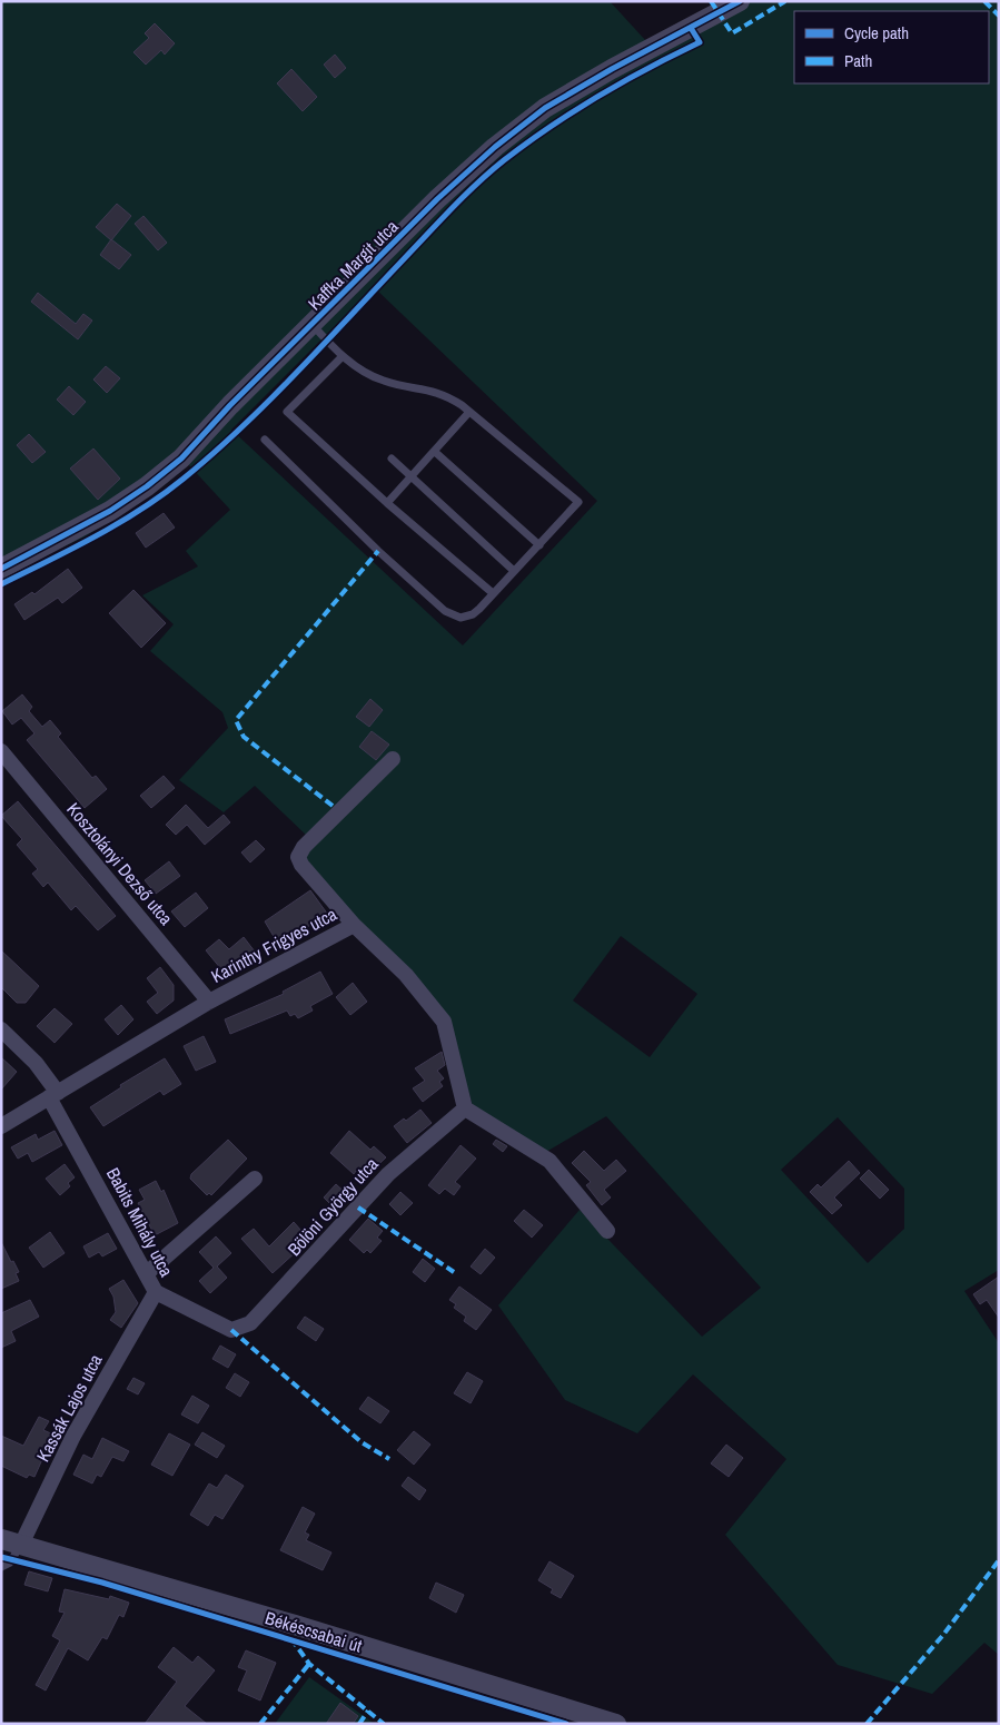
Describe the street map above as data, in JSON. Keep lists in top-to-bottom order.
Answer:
{
  "streets": {
    "street": [
      "Kaffka Margit utca",
      "Kosztolányi Dezső utca",
      "Karinthy Frigyes utca",
      "Bölöni György utca",
      "Babits Mihály utca",
      "Kassák Lajos utca",
      "Békéscsabai út"
    ]
  },
  "crossings": [
    ["Kosztolányi Dezső utca", "Karinthy Frigyes utca"],
    ["Karinthy Frigyes utca", "Bölöni György utca"],
    ["Karinthy Frigyes utca", "Babits Mihály utca"],
    ["Bölöni György utca", "Babits Mihály utca"],
    ["Babits Mihály utca", "Kassák Lajos utca"],
    ["Kassák Lajos utca", "Békéscsabai út"]
  ],
  "legend": ["Cycle path", "Path"]
}
